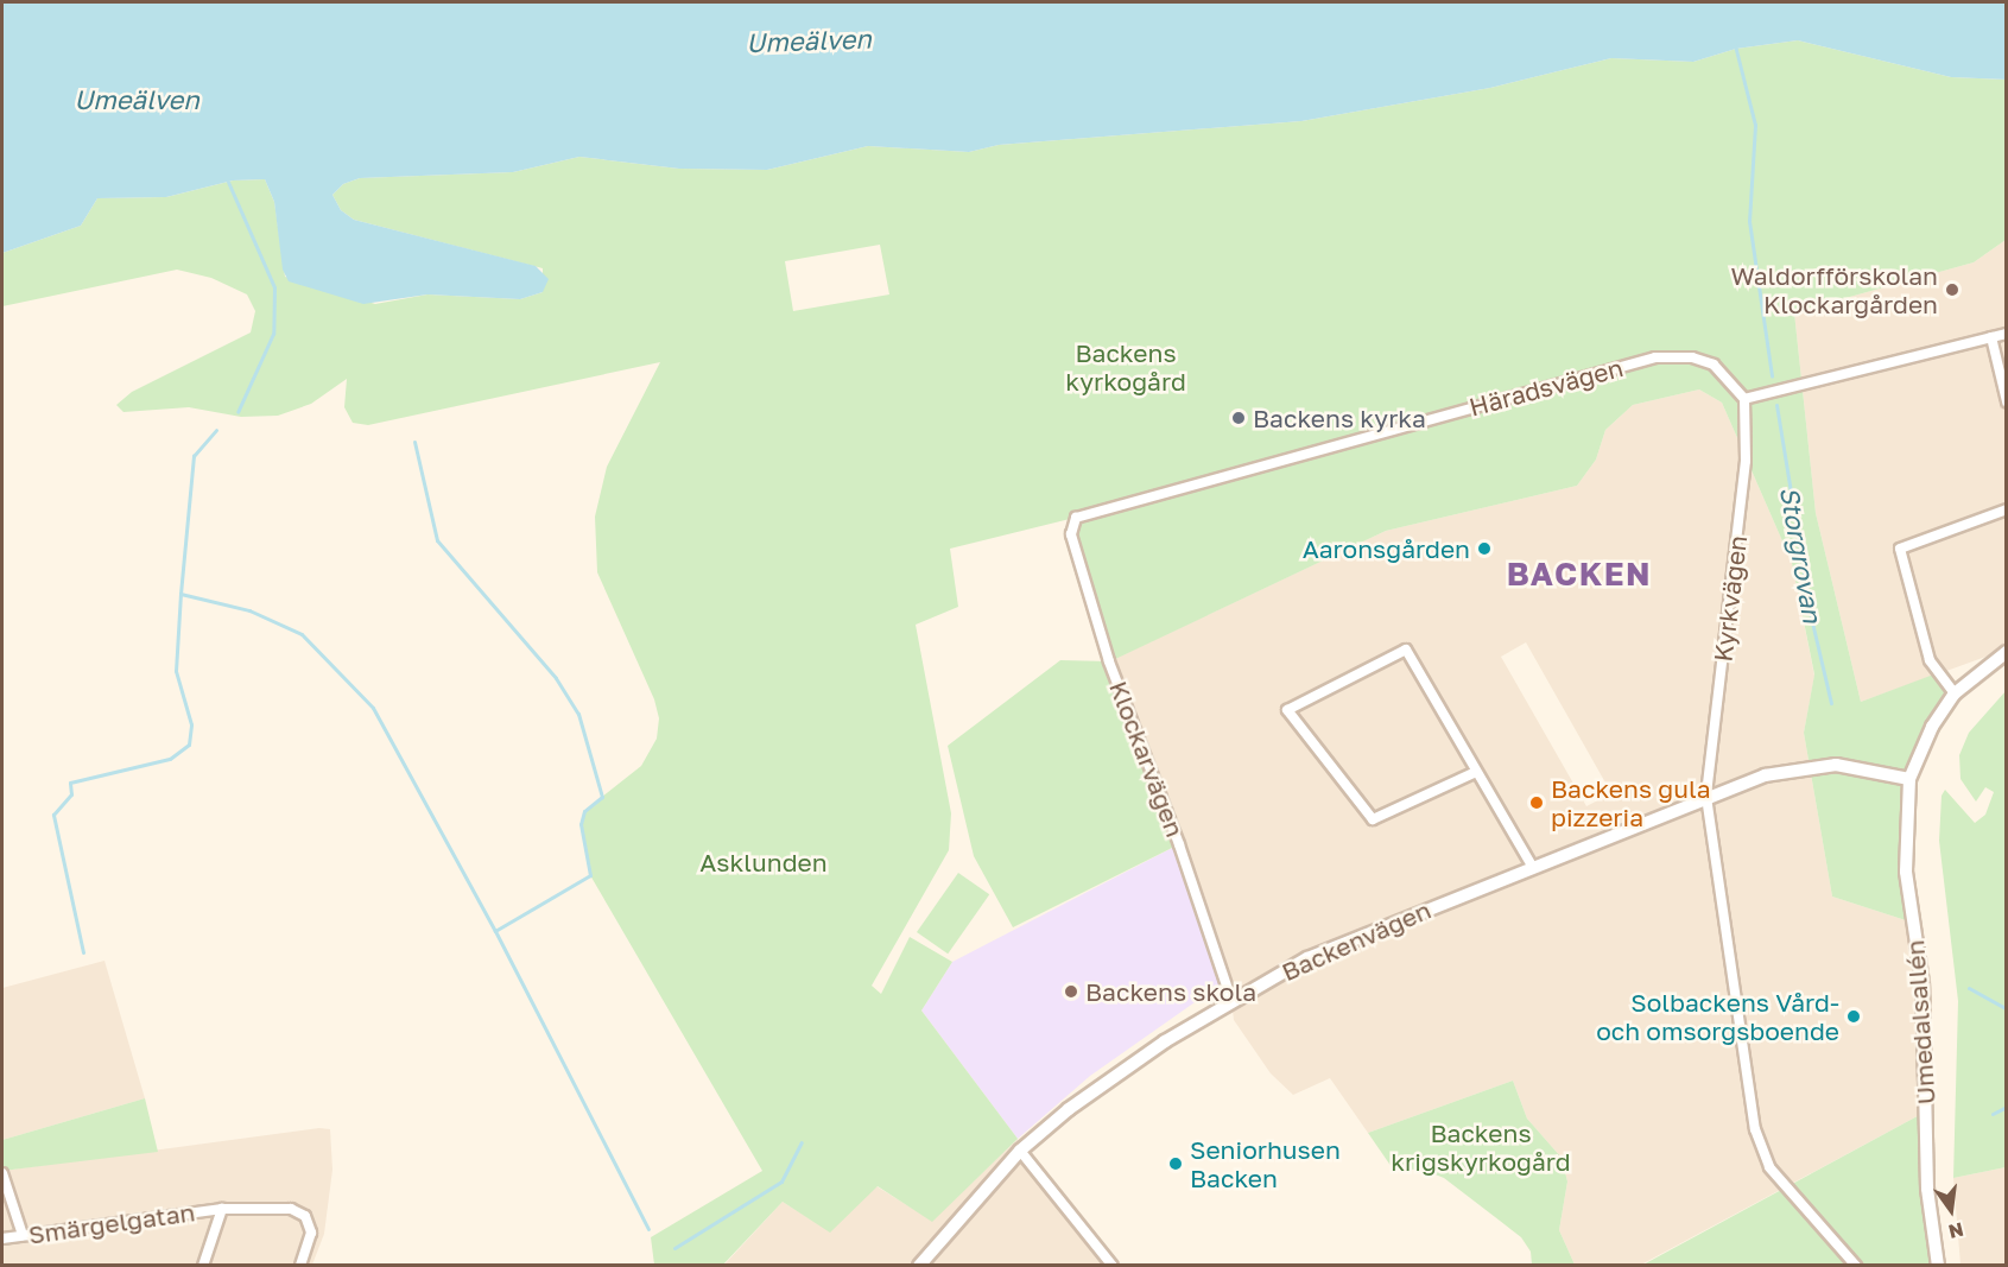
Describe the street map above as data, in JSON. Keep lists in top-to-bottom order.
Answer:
{
  "streets": {
    "street": [
      "Häradsvägen",
      "Kyrkvägen",
      "Klockarvägen",
      "Backenvägen",
      "Umedalsallén",
      "Smärgelgatan"
    ]
  },
  "crossings": [
    ["Häradsvägen", "Kyrkvägen"],
    ["Häradsvägen", "Klockarvägen"],
    ["Kyrkvägen", "Backenvägen"],
    ["Klockarvägen", "Backenvägen"],
    ["Backenvägen", "Umedalsallén"]
  ],
  "districts": ["BACKEN"],
  "water": ["Umeälven", "Storgrovan"],
  "parks": ["Backens kyrkogård", "Asklunden", "Backens krigskyrkogård"],
  "places": [
    "Waldorfförskolan Klockargården",
    "Backens kyrka",
    "Aaronsgården",
    "Backens gula pizzeria",
    "Backens skola",
    "Solbackens Vård- och omsorgsboende",
    "Seniorhusen Backen"
  ],
  "north": "bottom"
}
